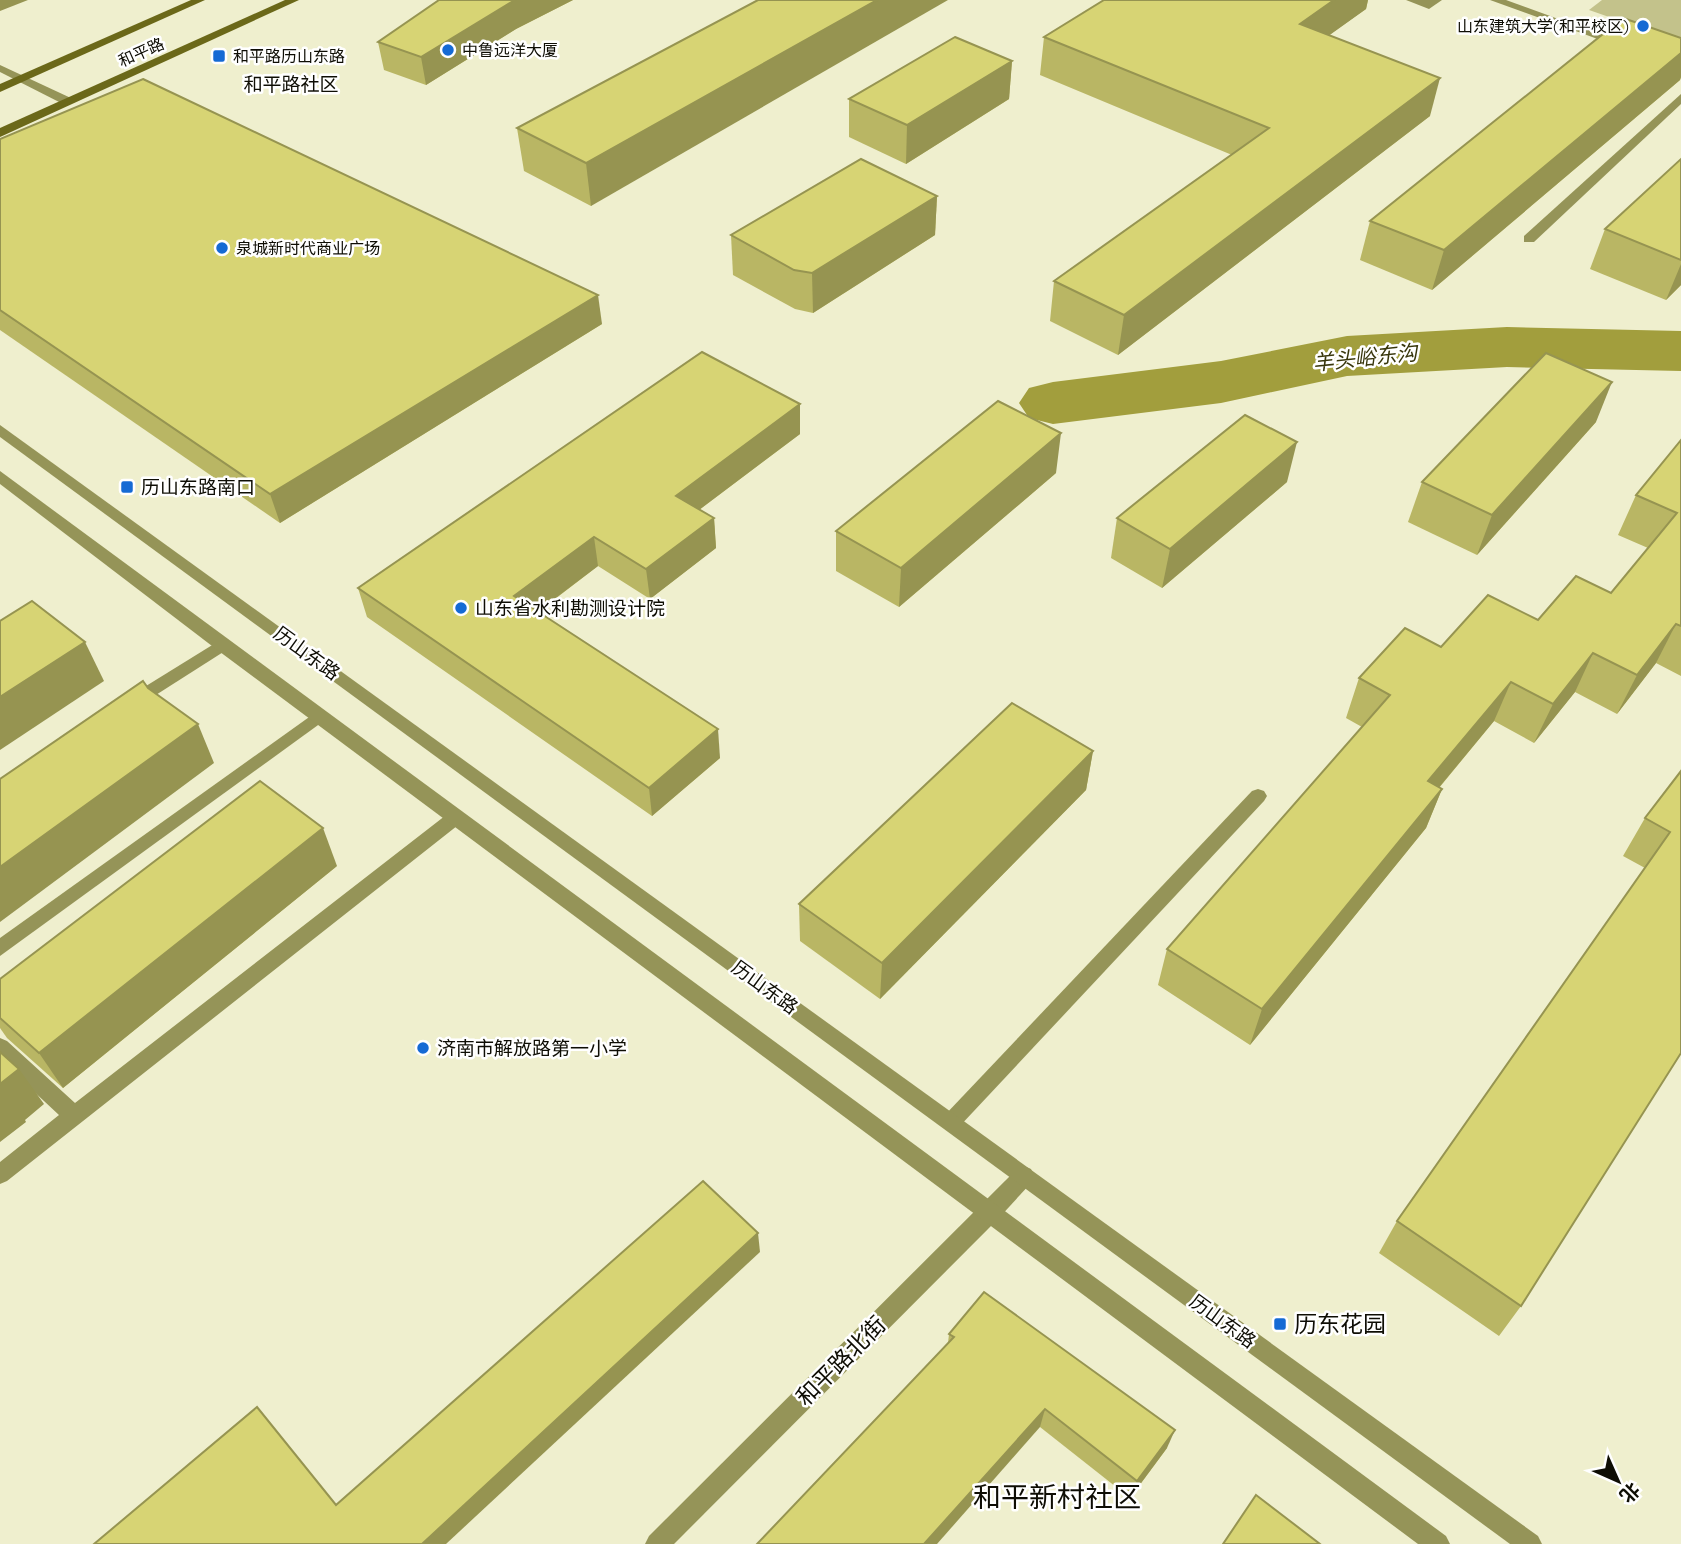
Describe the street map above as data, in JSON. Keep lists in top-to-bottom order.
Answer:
{
  "streets": {
    "main road": ["和平路"],
    "street": ["历山东路", "和平路北街"]
  },
  "crossings": [
    ["历山东路", "和平路北街"]
  ],
  "districts": ["和平路社区", "和平新村社区"],
  "water": ["羊头峪东沟"],
  "places": {
    "other": [
      "山东建筑大学(和平校区)",
      "中鲁远洋大厦",
      "泉城新时代商业广场",
      "山东省水利勘测设计院",
      "济南市解放路第一小学"
    ],
    "transit": ["和平路历山东路", "历山东路南口", "历东花园"]
  },
  "north": "bottom right"
}
